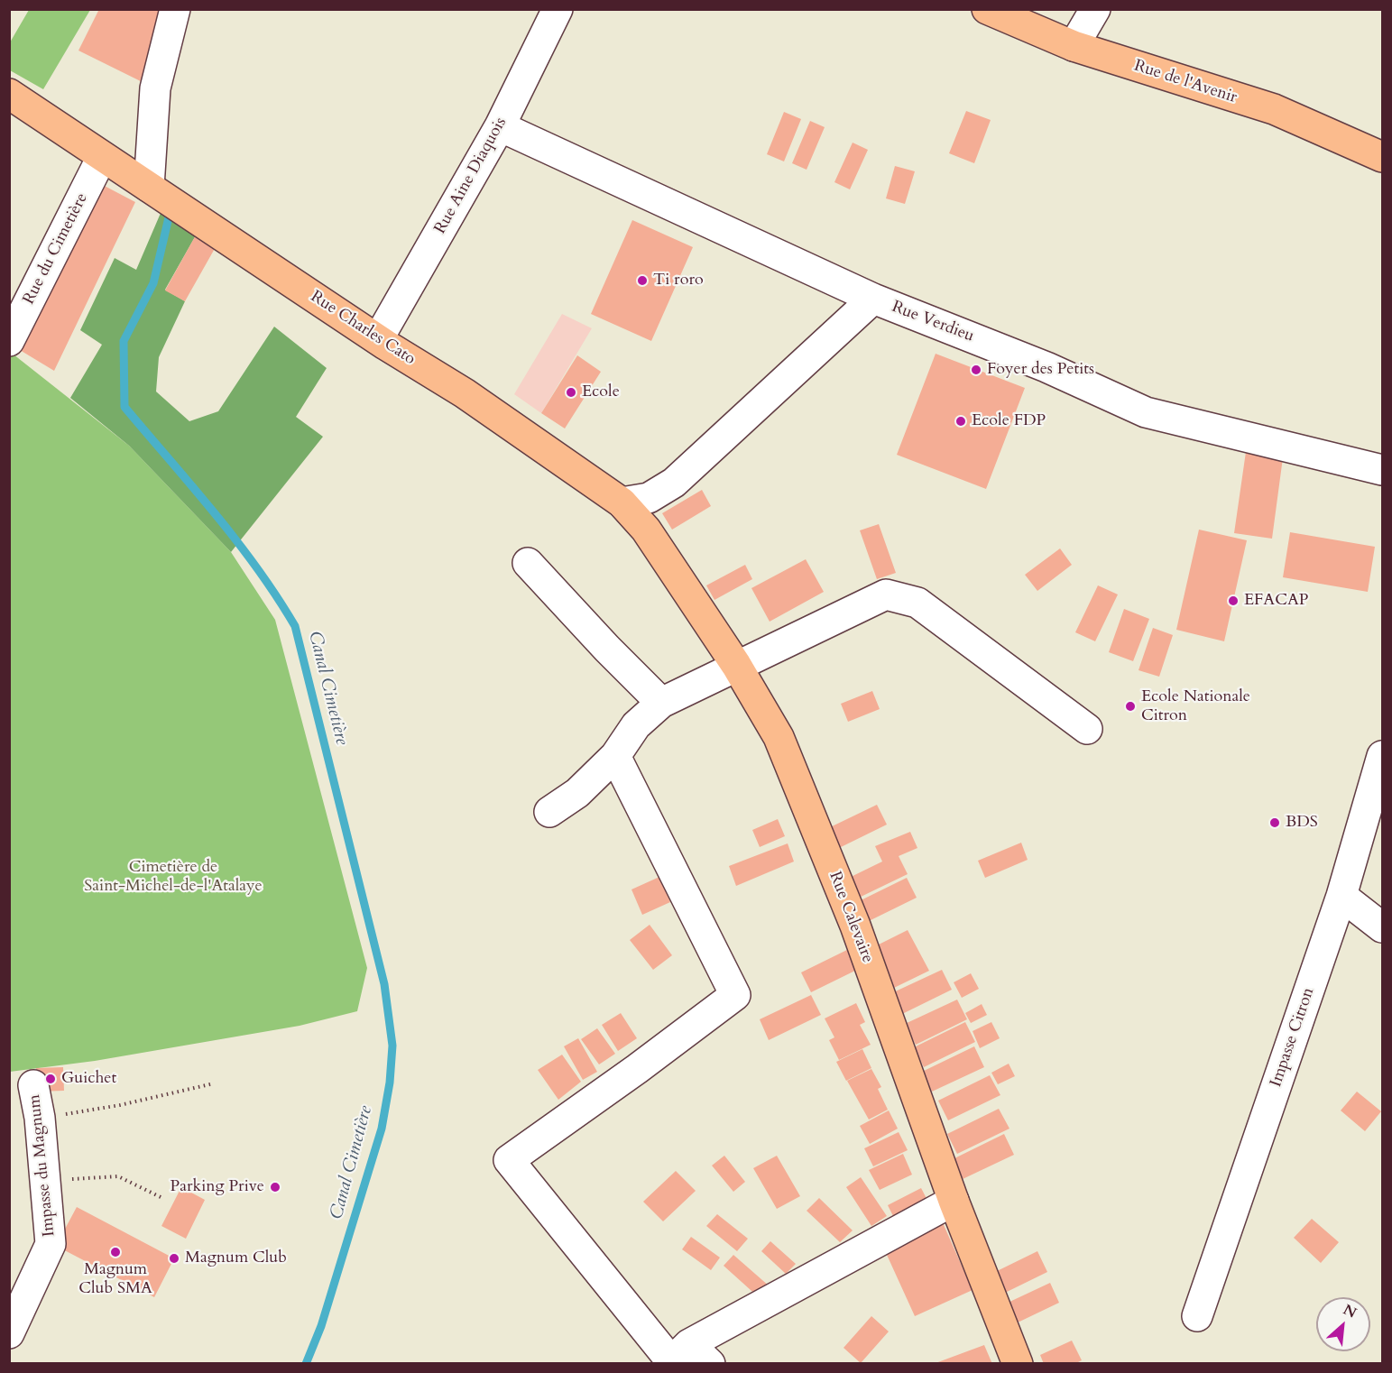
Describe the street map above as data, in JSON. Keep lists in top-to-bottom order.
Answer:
{
  "streets": {
    "main road": ["Rue de l'Avenir", "Rue Charles Cato", "Rue Calevaire"],
    "street": [
      "Rue Aine Diaquois",
      "Rue du Cimetière",
      "Rue Verdieu",
      "Impasse Citron",
      "Impasse du Magnum"
    ]
  },
  "crossings": [
    ["Rue Aine Diaquois", "Rue Verdieu"],
    ["Rue Aine Diaquois", "Rue Charles Cato"],
    ["Rue du Cimetière", "Rue Charles Cato"],
    ["Rue Charles Cato", "Rue Calevaire"]
  ],
  "water": ["Canal Cimetière"],
  "parks": ["Cimetière de Saint-Michel-de-l'Atalaye"],
  "places": [
    "Ti roro",
    "Foyer des Petits",
    "Ecole",
    "Ecole FDP",
    "EFACAP",
    "Ecole Nationale Citron",
    "BDS",
    "Guichet",
    "Parking Prive",
    "Magnum Club SMA",
    "Magnum Club"
  ],
  "north": "top right"
}
